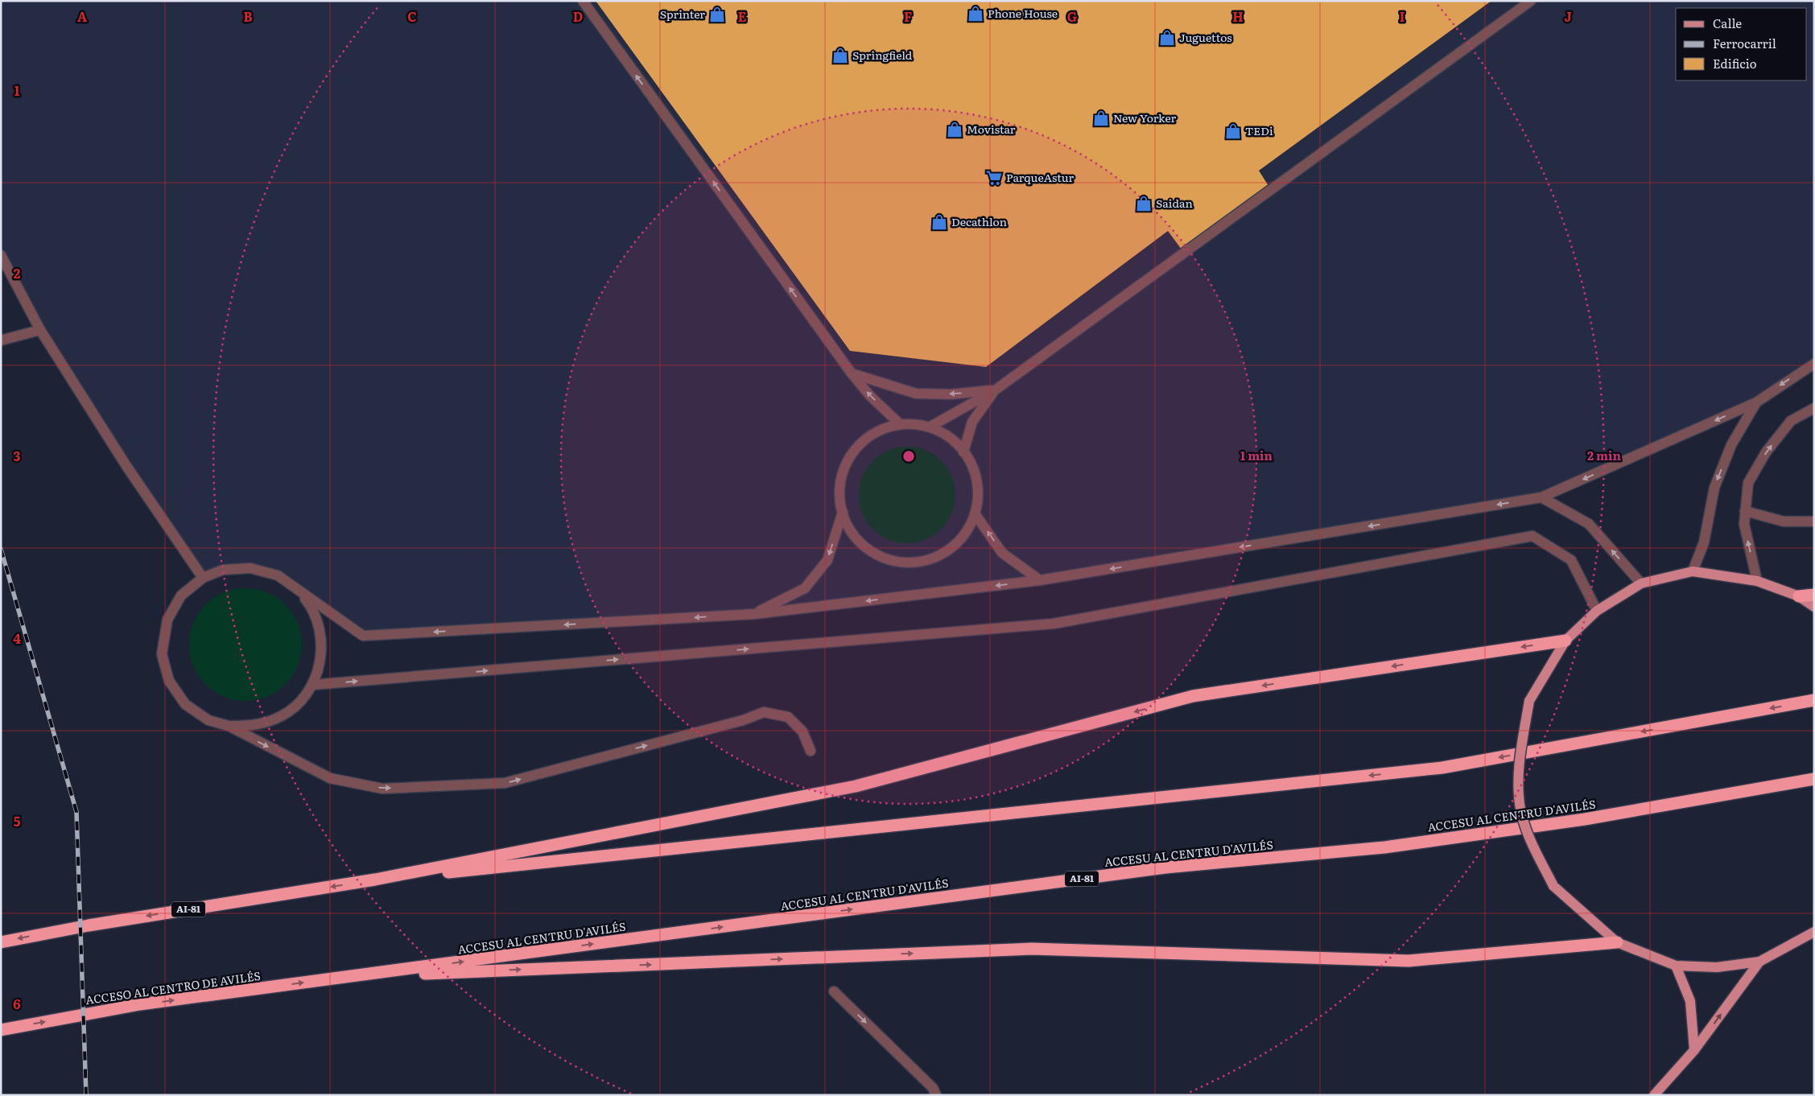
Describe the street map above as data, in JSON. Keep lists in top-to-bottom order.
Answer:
{
  "streets": {
    "highway": ["ACCESU AL CENTRU D'AVILÉS", "AI-81", "ACCESO AL CENTRO DE AVILÉS"]
  },
  "crossings": [
    ["ACCESU AL CENTRU D'AVILÉS", "ACCESO AL CENTRO DE AVILÉS"]
  ],
  "places": {
    "shop": [
      "Phone House",
      "Sprinter",
      "Juguettos",
      "Springfield",
      "New Yorker",
      "Movistar",
      "TEDi",
      "Saidan",
      "Decathlon"
    ],
    "supermarket": ["ParqueAstur"]
  },
  "legend": ["Calle", "Ferrocarril", "Edificio"],
  "grid": {
    "columns": [
      "A",
      "B",
      "C",
      "D",
      "E",
      "F",
      "G",
      "H",
      "I",
      "J"
    ],
    "rows": [
      "1",
      "2",
      "3",
      "4",
      "5",
      "6"
    ]
  },
  "rings": ["1 min", "2 min"]
}
